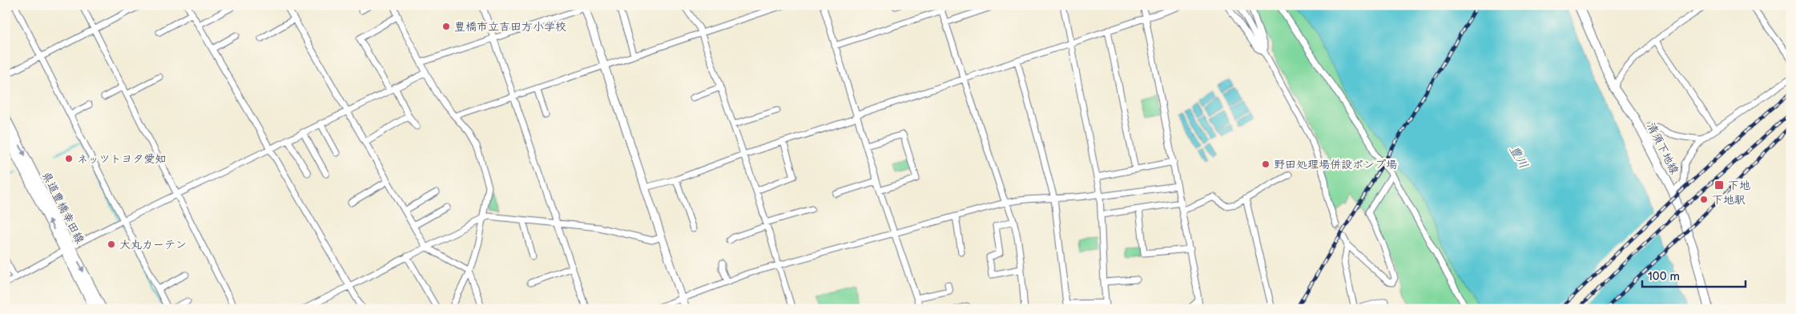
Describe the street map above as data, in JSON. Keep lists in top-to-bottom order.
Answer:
{
  "streets": {
    "main road": ["清須下地線", "県道豊橋幸田線"]
  },
  "water": ["豊川"],
  "places": {
    "other": [
      "豊橋市立吉田方小学校",
      "ネッツトヨタ愛知",
      "野田処理場併設ポンプ場",
      "下地駅",
      "大丸カーテン"
    ],
    "transit": ["下地"]
  },
  "scale_bar": "100 m"
}
